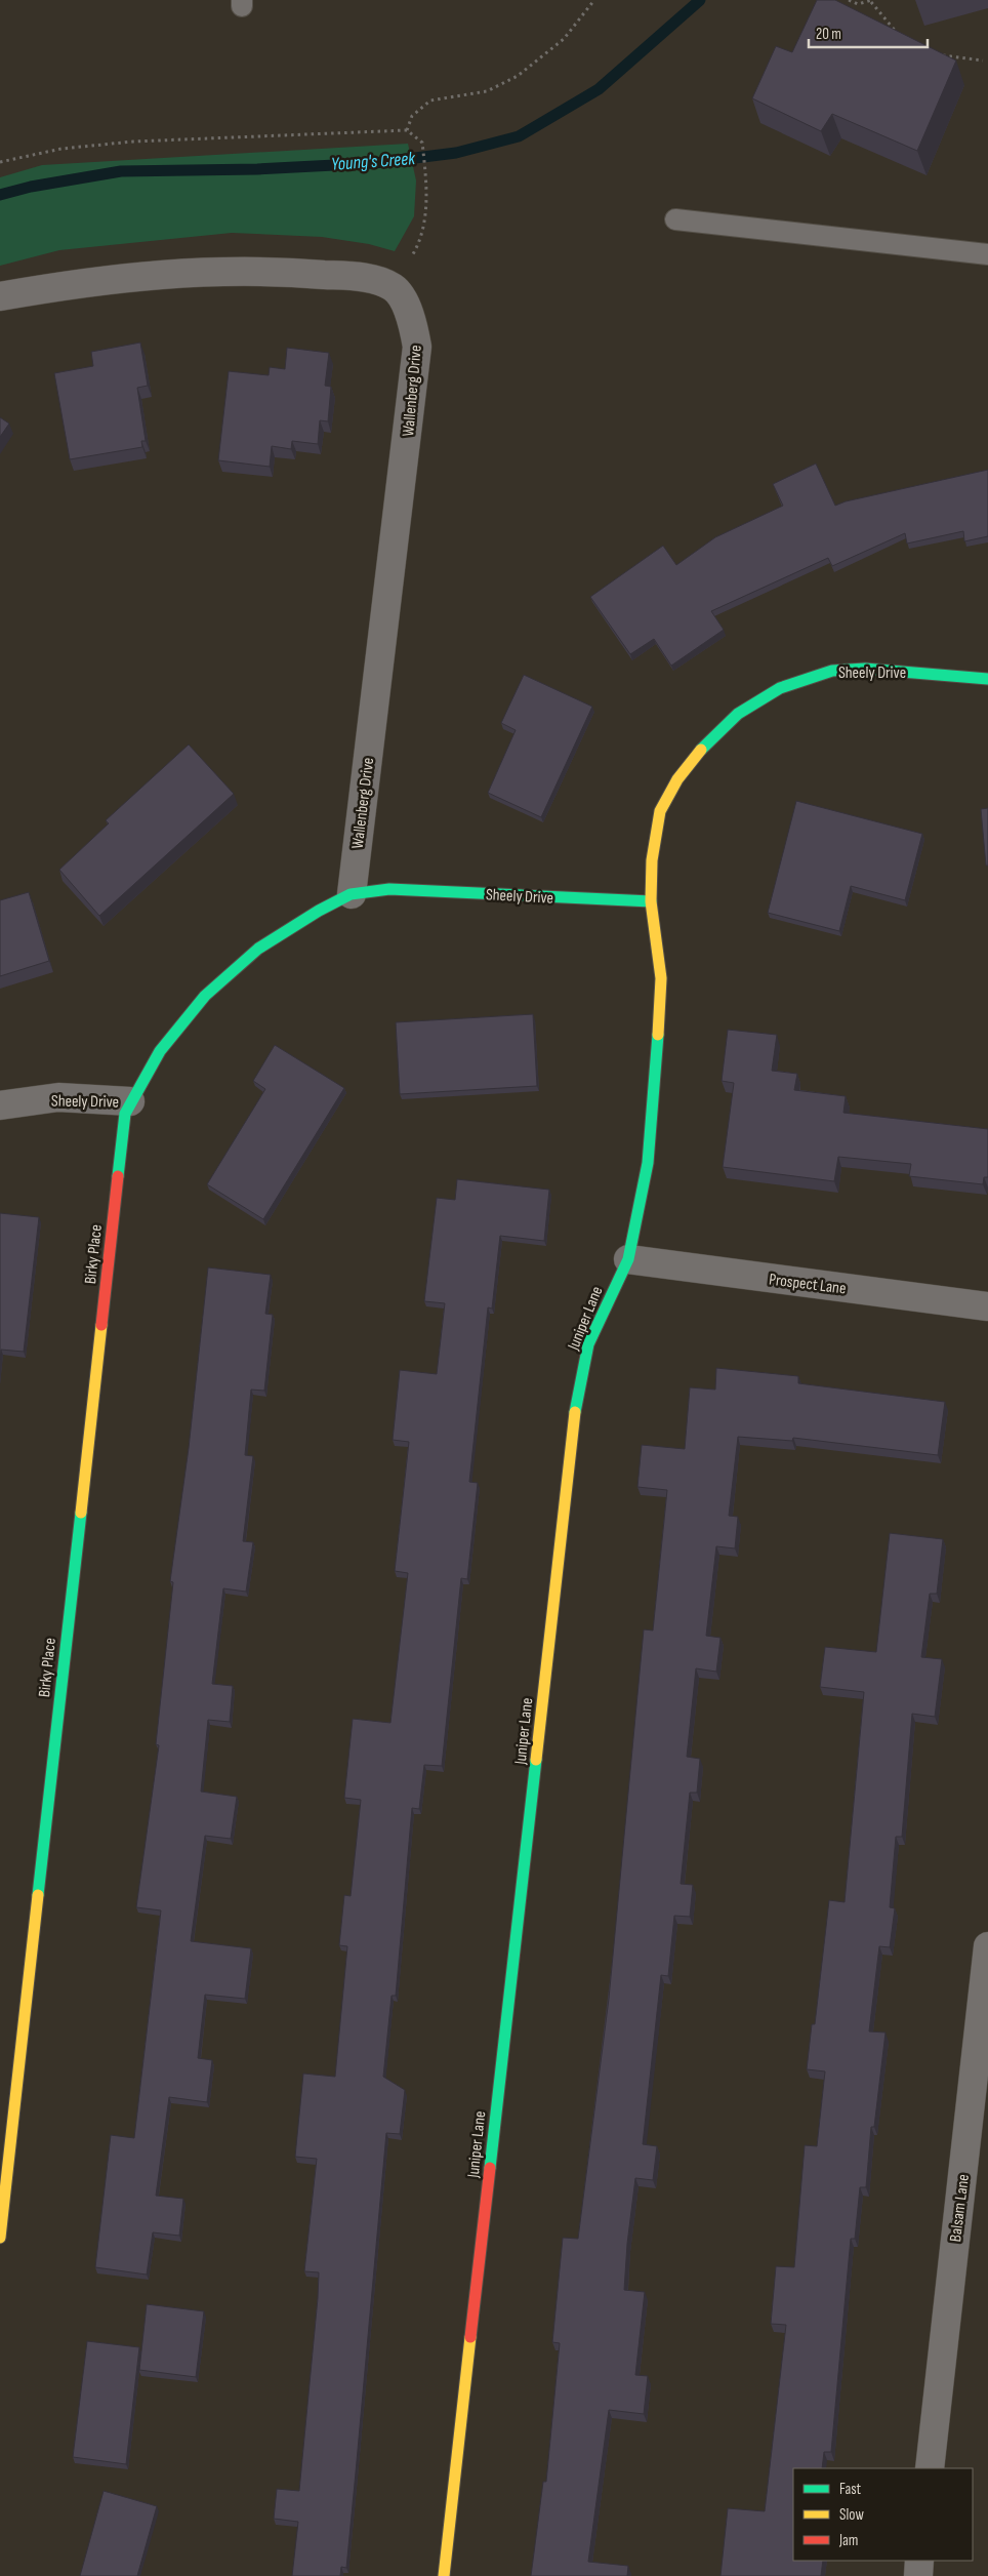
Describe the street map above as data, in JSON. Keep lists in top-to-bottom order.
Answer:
{
  "streets": {
    "street": [
      "Wallenberg Drive",
      "Sheely Drive",
      "Birky Place",
      "Prospect Lane",
      "Juniper Lane",
      "Balsam Lane"
    ]
  },
  "crossings": [
    ["Wallenberg Drive", "Sheely Drive"],
    ["Sheely Drive", "Birky Place"],
    ["Sheely Drive", "Juniper Lane"],
    ["Prospect Lane", "Juniper Lane"]
  ],
  "water": ["Young's Creek"],
  "legend": ["Fast", "Slow", "Jam"],
  "scale_bar": "20 m"
}
